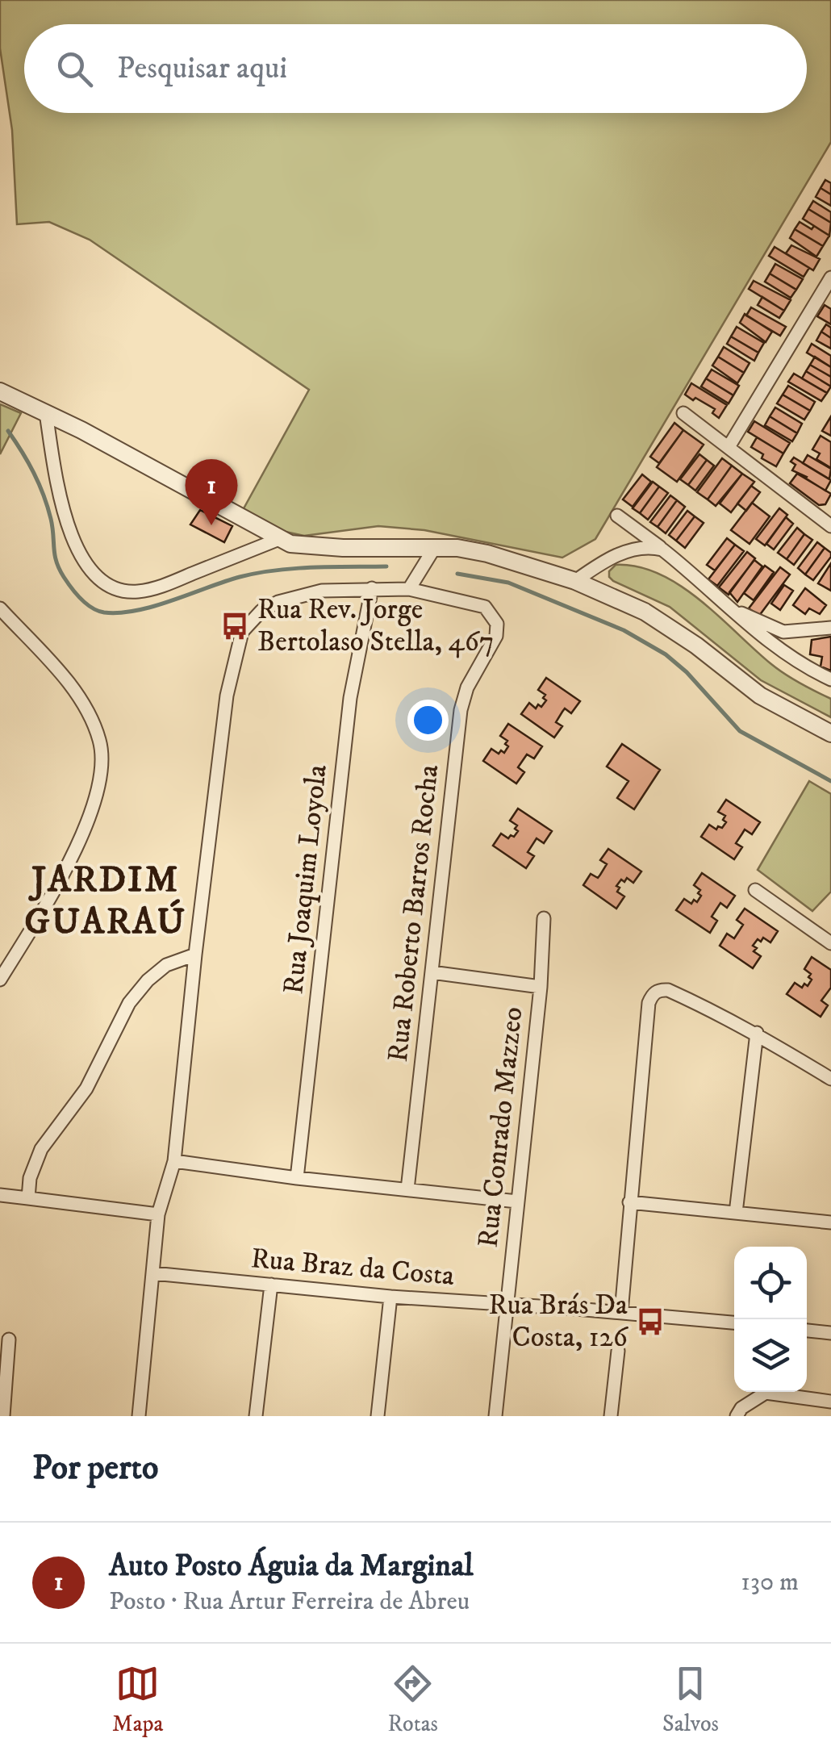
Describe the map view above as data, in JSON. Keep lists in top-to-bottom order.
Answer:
{
  "streets": {
    "street": [
      "Rua Joaquim Loyola",
      "Rua Roberto Barros Rocha",
      "Rua Conrado Mazzeo",
      "Rua Braz da Costa"
    ]
  },
  "crossings": [
    ["Rua Conrado Mazzeo", "Rua Braz da Costa"]
  ],
  "districts": ["JARDIM GUARAÚ"],
  "places": {
    "bus stop": ["Rua Rev. Jorge Bertolaso Stella, 467", "Rua Brás Da Costa, 126"]
  },
  "page": {
    "search": "Pesquisar aqui",
    "pins": "1",
    "heading": "Por perto",
    "list": [
      {
        "mark": "1",
        "name": "Auto Posto Águia da Marginal",
        "note": "Posto · Rua Artur Ferreira de Abreu",
        "value": "130 m"
      }
    ],
    "nav": ["Mapa", "Rotas", "Salvos"]
  }
}
